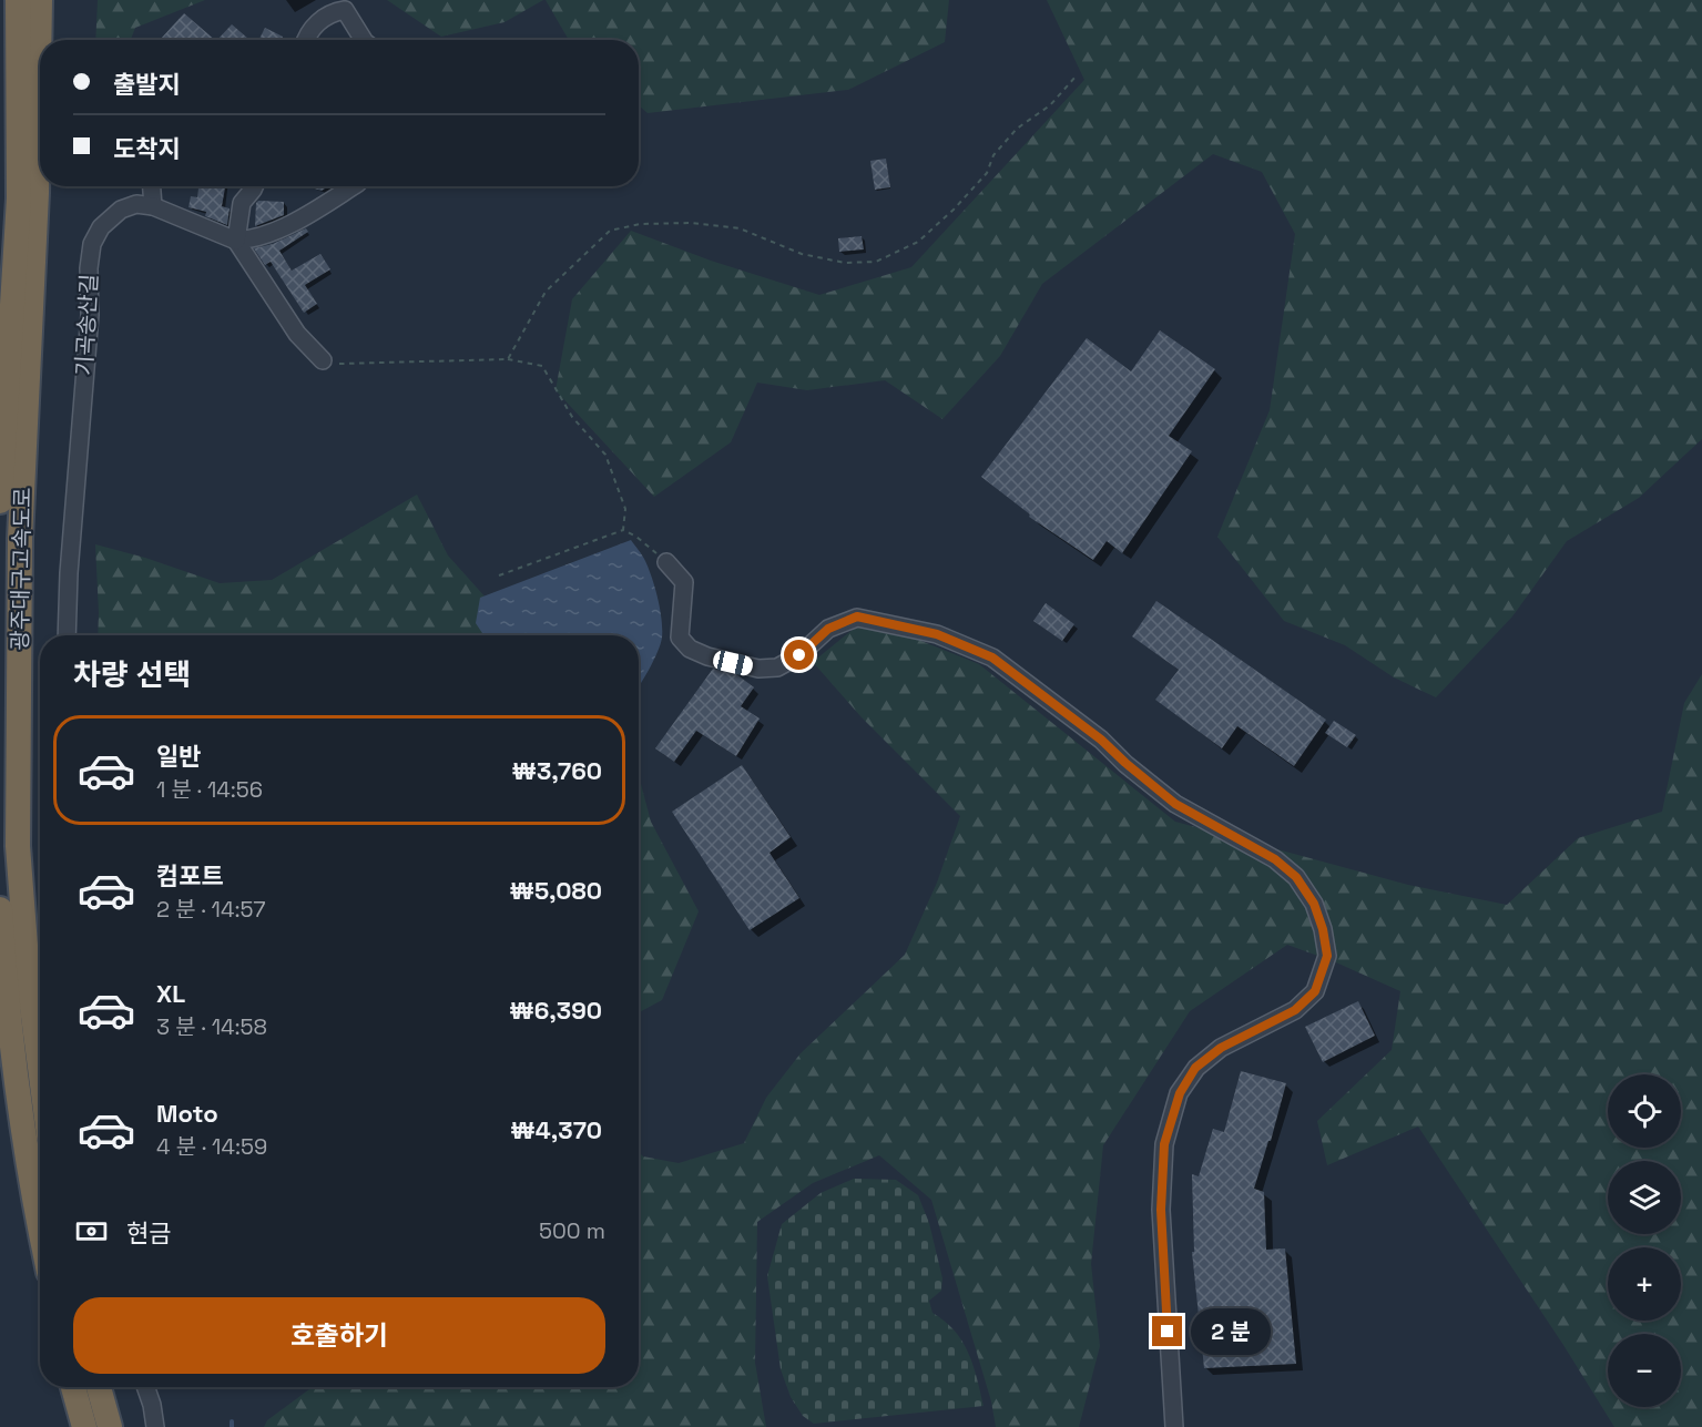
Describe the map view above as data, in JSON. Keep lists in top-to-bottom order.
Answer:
{
  "streets": {
    "highway": ["광주대구고속도로"],
    "street": ["기곡송산길"]
  },
  "page": {
    "banner": ["출발지", "도착지"],
    "heading": "차량 선택",
    "list": [
      {
        "name": "일반",
        "note": "1 분 · 14:56",
        "value": "₩3,760"
      },
      {
        "name": "컴포트",
        "note": "2 분 · 14:57",
        "value": "₩5,080"
      },
      {
        "name": "XL",
        "note": "3 분 · 14:58",
        "value": "₩6,390"
      },
      {
        "name": "Moto",
        "note": "4 분 · 14:59",
        "value": "₩4,370"
      }
    ],
    "map_buttons": ["+", "−"],
    "pay": ["현금", "500 m"],
    "buttons": "호출하기",
    "bubble": "2 분"
  }
}
